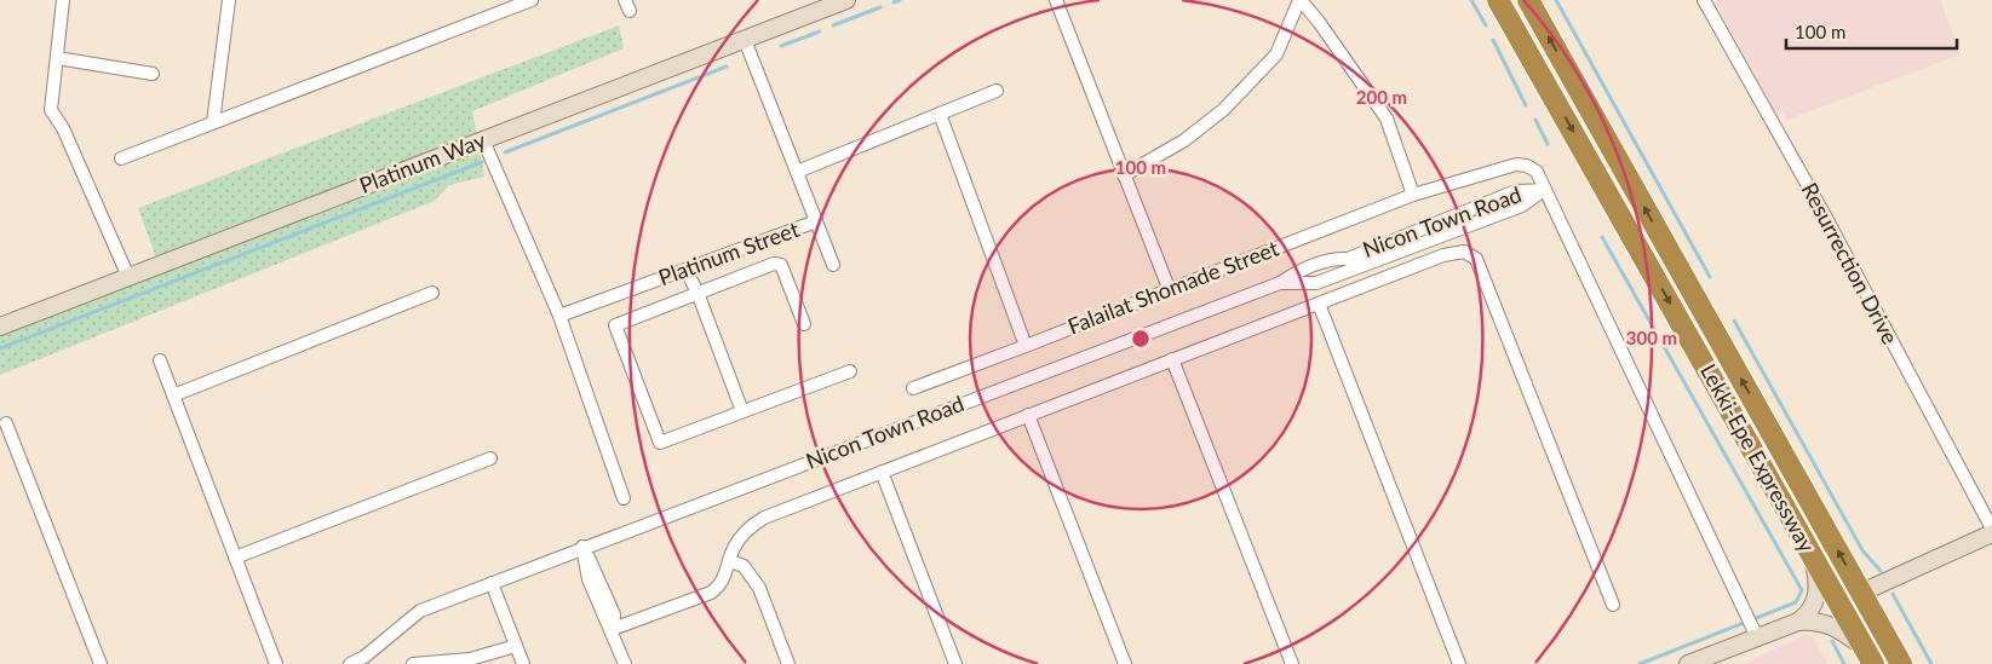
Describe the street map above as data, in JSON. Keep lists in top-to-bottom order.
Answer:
{
  "streets": {
    "highway": ["Lekki-Epe Expressway"],
    "street": [
      "Platinum Way",
      "Nicon Town Road",
      "Platinum Street",
      "Resurrection Drive",
      "Falailat Shomade Street"
    ]
  },
  "crossings": [
    ["Platinum Way", "Platinum Street"],
    ["Nicon Town Road", "Falailat Shomade Street"]
  ],
  "scale_bar": "100 m",
  "rings": ["200 m", "100 m", "300 m"]
}
